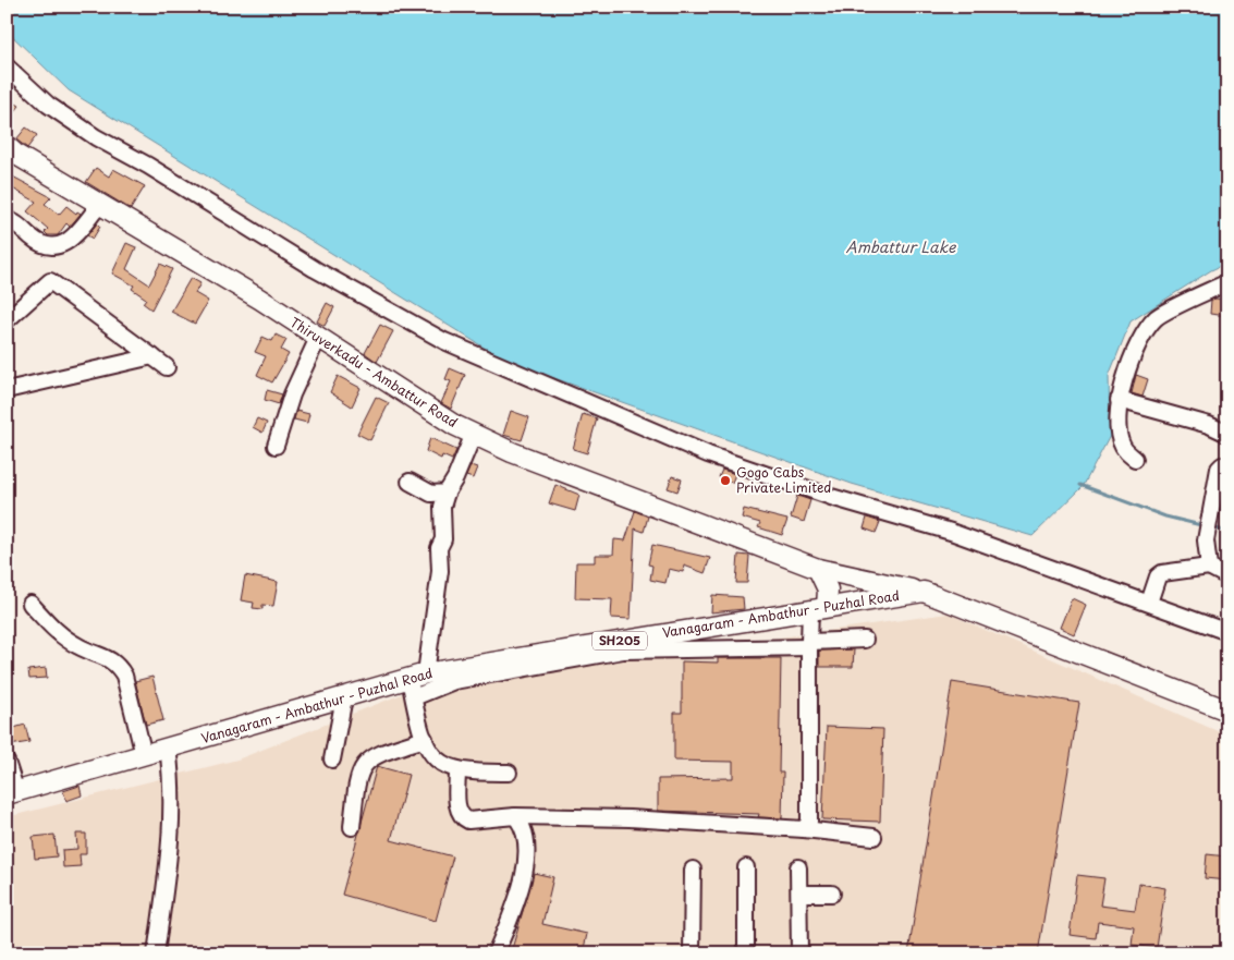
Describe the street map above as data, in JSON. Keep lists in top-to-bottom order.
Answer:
{
  "streets": {
    "main road": ["Thiruverkadu - Ambattur Road", "Vanagaram - Ambathur - Puzhal Road", "SH205"]
  },
  "crossings": [
    ["Thiruverkadu - Ambattur Road", "Vanagaram - Ambathur - Puzhal Road"]
  ],
  "water": ["Ambattur Lake"],
  "places": ["Gogo Cabs Private Limited"]
}
